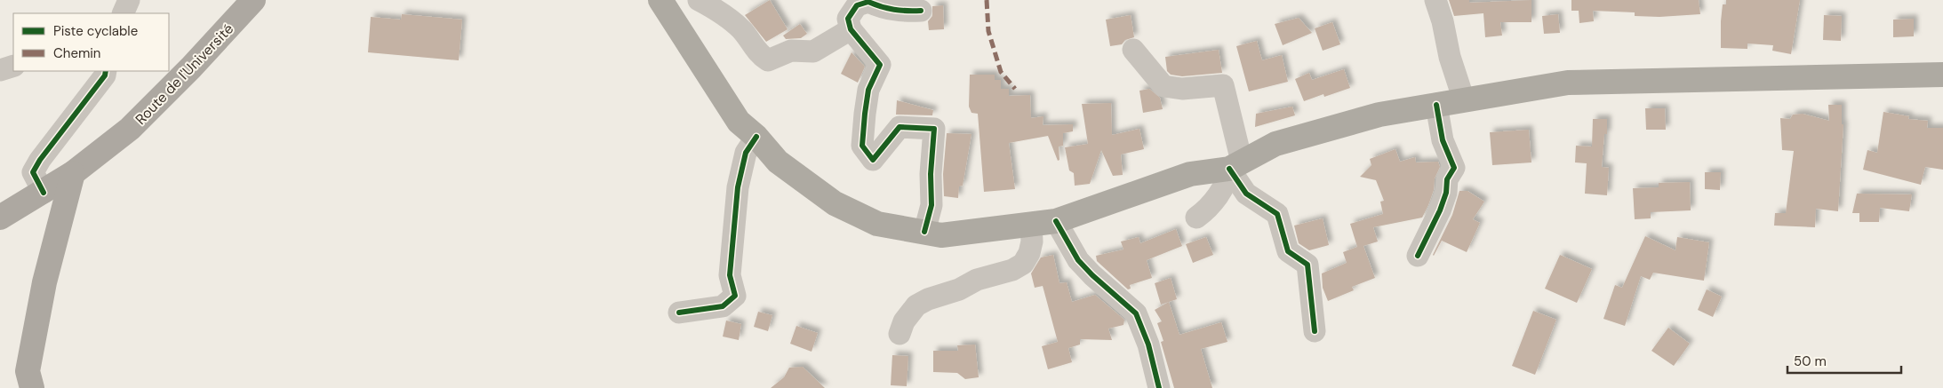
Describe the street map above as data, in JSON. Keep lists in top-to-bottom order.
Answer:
{
  "streets": {
    "main road": ["Route de l'Université"]
  },
  "legend": ["Piste cyclable", "Chemin"],
  "scale_bar": "50 m"
}
